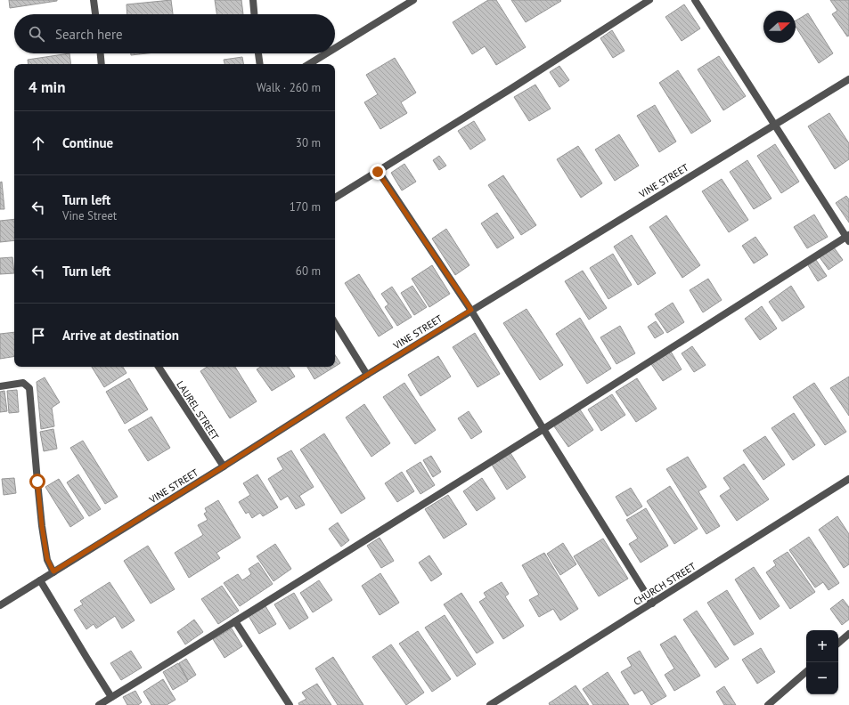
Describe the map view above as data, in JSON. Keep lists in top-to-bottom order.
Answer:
{
  "streets": {
    "street": ["VINE STREET", "LAUREL STREET", "CHURCH STREET"]
  },
  "crossings": [
    ["VINE STREET", "LAUREL STREET"]
  ],
  "north": "right",
  "page": {
    "search": "Search here",
    "heading": ["4 min", "Walk · 260 m"],
    "list": [
      ["Continue", "30 m"],
      ["Turn left", "Vine Street", "170 m"],
      ["Turn left", "60 m"],
      "Arrive at destination"
    ],
    "map_buttons": ["+", "−"]
  }
}
